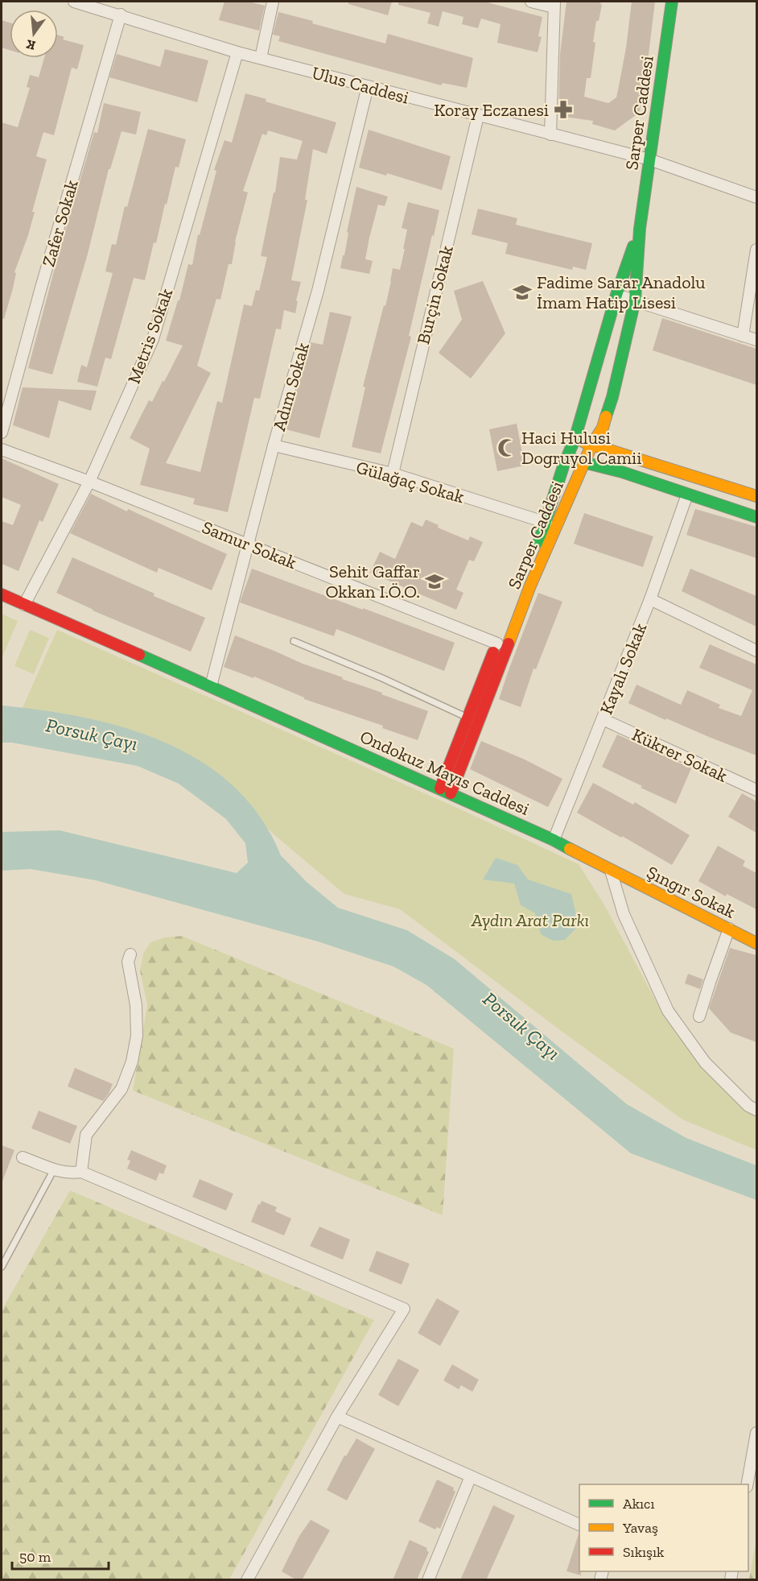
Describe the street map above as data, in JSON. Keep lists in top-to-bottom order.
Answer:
{
  "streets": {
    "main road": ["Sarper Caddesi", "Ondokuz Mayıs Caddesi", "Şıngır Sokak"],
    "street": [
      "Ulus Caddesi",
      "Zafer Sokak",
      "Burçin Sokak",
      "Metris Sokak",
      "Adım Sokak",
      "Gülağaç Sokak",
      "Samur Sokak",
      "Kayalı Sokak",
      "Kükrer Sokak"
    ]
  },
  "crossings": [
    ["Ulus Caddesi", "Sarper Caddesi"],
    ["Ulus Caddesi", "Zafer Sokak"],
    ["Ulus Caddesi", "Burçin Sokak"],
    ["Ulus Caddesi", "Metris Sokak"],
    ["Ulus Caddesi", "Adım Sokak"],
    ["Sarper Caddesi", "Gülağaç Sokak"],
    ["Sarper Caddesi", "Samur Sokak"],
    ["Sarper Caddesi", "Ondokuz Mayıs Caddesi"],
    ["Burçin Sokak", "Gülağaç Sokak"],
    ["Metris Sokak", "Samur Sokak"],
    ["Metris Sokak", "Ondokuz Mayıs Caddesi"],
    ["Adım Sokak", "Gülağaç Sokak"],
    ["Adım Sokak", "Samur Sokak"],
    ["Adım Sokak", "Ondokuz Mayıs Caddesi"],
    ["Kayalı Sokak", "Kükrer Sokak"],
    ["Kayalı Sokak", "Ondokuz Mayıs Caddesi"],
    ["Ondokuz Mayıs Caddesi", "Şıngır Sokak"]
  ],
  "water": ["Porsuk Çayı"],
  "parks": ["Aydın Arat Parkı"],
  "places": {
    "pharmacy": ["Koray Eczanesi"],
    "school or university": ["Fadime Sarar Anadolu İmam Hatip Lisesi", "Sehit Gaffar Okkan I.Ö.O."],
    "mosque": ["Haci Hulusi Dogruyol Camii"]
  },
  "legend": ["Akıcı", "Yavaş", "Sıkışık"],
  "scale_bar": "50 m",
  "north": "bottom"
}
